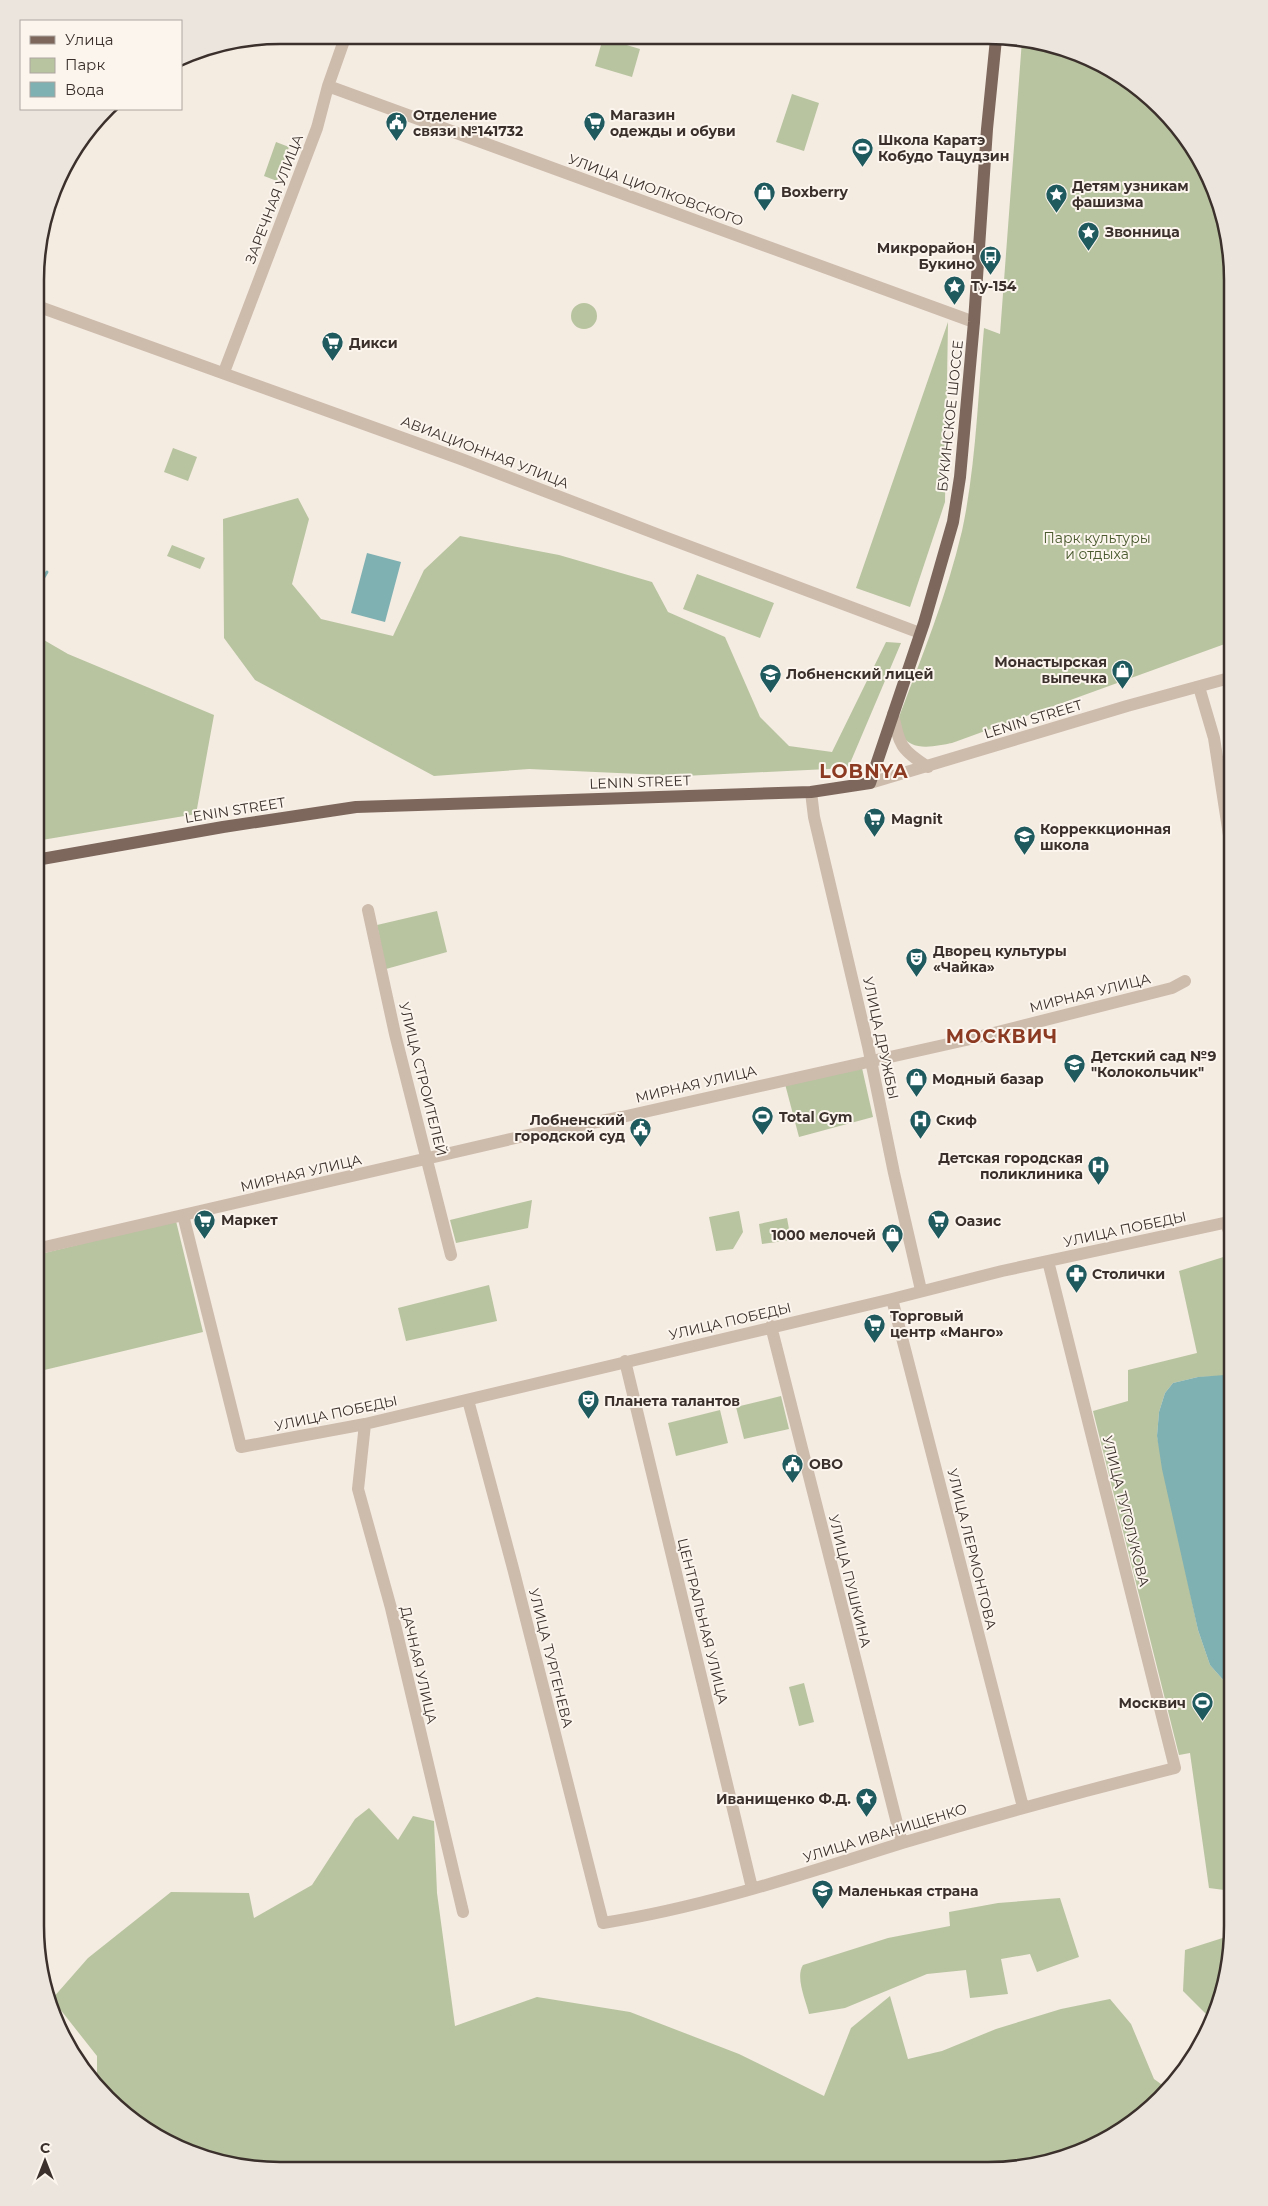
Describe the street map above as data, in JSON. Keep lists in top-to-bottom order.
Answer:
{
  "streets": {
    "main road": ["БУКИНСКОЕ ШОССЕ", "LENIN STREET"],
    "street": [
      "УЛИЦА ЦИОЛКОВСКОГО",
      "ЗАРЕЧНАЯ УЛИЦА",
      "АВИАЦИОННАЯ УЛИЦА",
      "МИРНАЯ УЛИЦА",
      "УЛИЦА ДРУЖБЫ",
      "УЛИЦА СТРОИТЕЛЕЙ",
      "УЛИЦА ПОБЕДЫ",
      "УЛИЦА ТУГОЛУКОВА",
      "УЛИЦА ЛЕРМОНТОВА",
      "УЛИЦА ПУШКИНА",
      "ЦЕНТРАЛЬНАЯ УЛИЦА",
      "УЛИЦА ТУРГЕНЕВА",
      "ДАЧНАЯ УЛИЦА",
      "УЛИЦА ИВАНИЩЕНКО"
    ]
  },
  "crossings": [
    ["УЛИЦА ЦИОЛКОВСКОГО", "ЗАРЕЧНАЯ УЛИЦА"],
    ["УЛИЦА ЦИОЛКОВСКОГО", "БУКИНСКОЕ ШОССЕ"],
    ["ЗАРЕЧНАЯ УЛИЦА", "АВИАЦИОННАЯ УЛИЦА"],
    ["БУКИНСКОЕ ШОССЕ", "АВИАЦИОННАЯ УЛИЦА"],
    ["БУКИНСКОЕ ШОССЕ", "LENIN STREET"],
    ["LENIN STREET", "УЛИЦА ДРУЖБЫ"],
    ["МИРНАЯ УЛИЦА", "УЛИЦА ДРУЖБЫ"],
    ["МИРНАЯ УЛИЦА", "УЛИЦА СТРОИТЕЛЕЙ"],
    ["МИРНАЯ УЛИЦА", "УЛИЦА ПОБЕДЫ"],
    ["УЛИЦА ДРУЖБЫ", "УЛИЦА ПОБЕДЫ"],
    ["УЛИЦА ПОБЕДЫ", "УЛИЦА ТУГОЛУКОВА"],
    ["УЛИЦА ПОБЕДЫ", "УЛИЦА ЛЕРМОНТОВА"],
    ["УЛИЦА ПОБЕДЫ", "УЛИЦА ПУШКИНА"],
    ["УЛИЦА ПОБЕДЫ", "ЦЕНТРАЛЬНАЯ УЛИЦА"],
    ["УЛИЦА ПОБЕДЫ", "УЛИЦА ТУРГЕНЕВА"],
    ["УЛИЦА ПОБЕДЫ", "ДАЧНАЯ УЛИЦА"],
    ["УЛИЦА ТУГОЛУКОВА", "УЛИЦА ИВАНИЩЕНКО"],
    ["УЛИЦА ЛЕРМОНТОВА", "УЛИЦА ИВАНИЩЕНКО"],
    ["УЛИЦА ПУШКИНА", "УЛИЦА ИВАНИЩЕНКО"],
    ["ЦЕНТРАЛЬНАЯ УЛИЦА", "УЛИЦА ИВАНИЩЕНКО"],
    ["УЛИЦА ТУРГЕНЕВА", "УЛИЦА ИВАНИЩЕНКО"]
  ],
  "districts": ["LOBNYA", "МОСКВИЧ"],
  "parks": ["Парк культуры и отдыха"],
  "places": {
    "public building": ["Отделение связи №141732", "Лобненский городской суд", "ОВО"],
    "supermarket": [
      "Магазин одежды и обуви",
      "Дикси",
      "Magnit",
      "Маркет",
      "Оазис",
      "Торговый центр «Манго»"
    ],
    "sports": ["Школа Каратэ Кобудо Тацудзин", "Total Gym", "Москвич"],
    "shop": [
      "Boxberry",
      "Монастырская выпечка",
      "Модный базар",
      "1000 мелочей"
    ],
    "place": [
      "Детям узникам фашизма",
      "Звонница",
      "Ту-154",
      "Иванищенко Ф.Д."
    ],
    "bus stop": ["Микрорайон Букино"],
    "school or university": [
      "Лобненский лицей",
      "Корреккционная школа",
      "Детский сад №9 \"Колокольчик\"",
      "Маленькая страна"
    ],
    "theatre": ["Дворец культуры «Чайка»", "Планета талантов"],
    "hospital": ["Скиф", "Детская городская поликлиника"],
    "pharmacy": ["Столички"]
  },
  "legend": ["Улица", "Парк", "Вода"],
  "north": "top"
}
